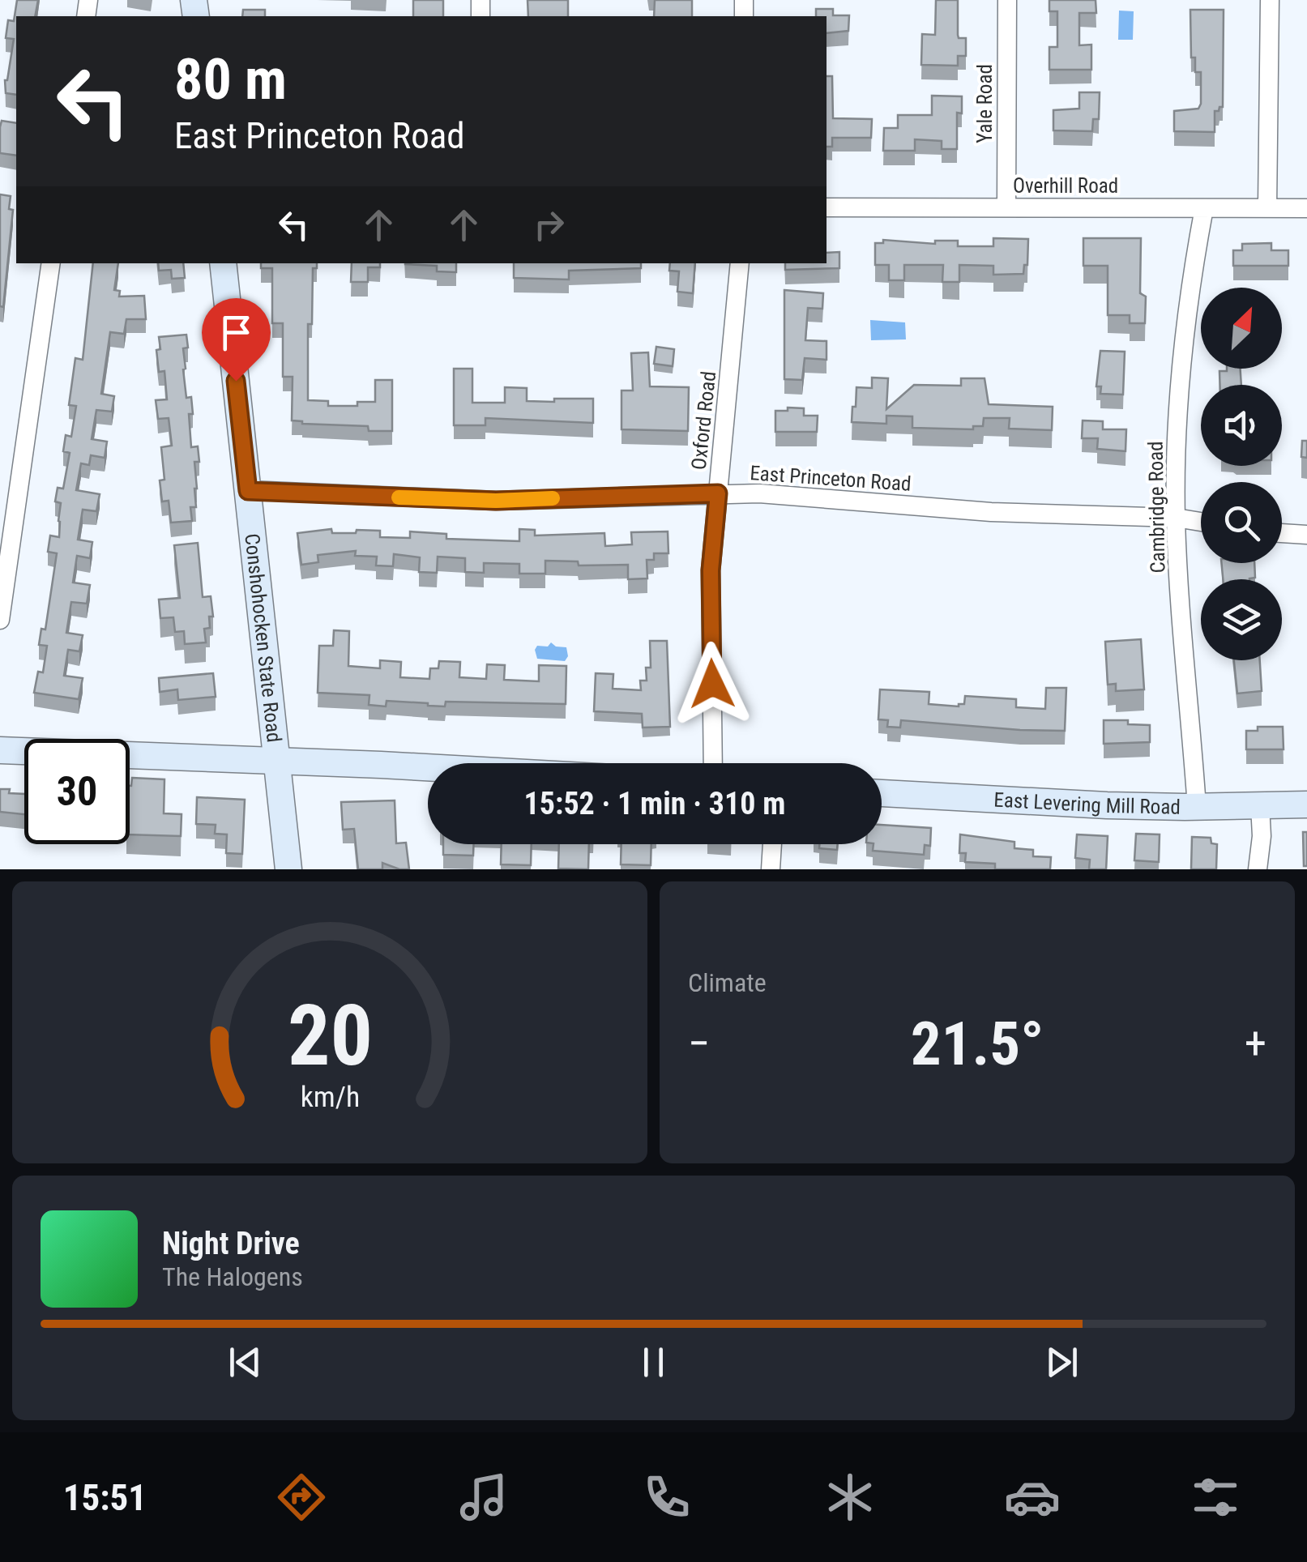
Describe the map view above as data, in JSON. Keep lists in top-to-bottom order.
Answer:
{
  "streets": {
    "street": [
      "Yale Road",
      "Overhill Road",
      "Oxford Road",
      "East Princeton Road",
      "Cambridge Road",
      "Conshohocken State Road",
      "East Levering Mill Road"
    ]
  },
  "crossings": [
    ["Yale Road", "Overhill Road"],
    ["Overhill Road", "Cambridge Road"],
    ["Oxford Road", "East Princeton Road"],
    ["East Princeton Road", "Cambridge Road"],
    ["East Princeton Road", "Conshohocken State Road"],
    ["Cambridge Road", "East Levering Mill Road"]
  ],
  "north": "top right",
  "page": {
    "turn": ["80 m", "East Princeton Road"],
    "limit": "30",
    "trip": "15:52 · 1 min · 310 m",
    "tile": "Climate",
    "heat": ["−", "21.5°", "+"],
    "song": ["Night Drive", "The Halogens"],
    "tabs": "15:51",
    "gauge": ["20", "km/h"]
  }
}
